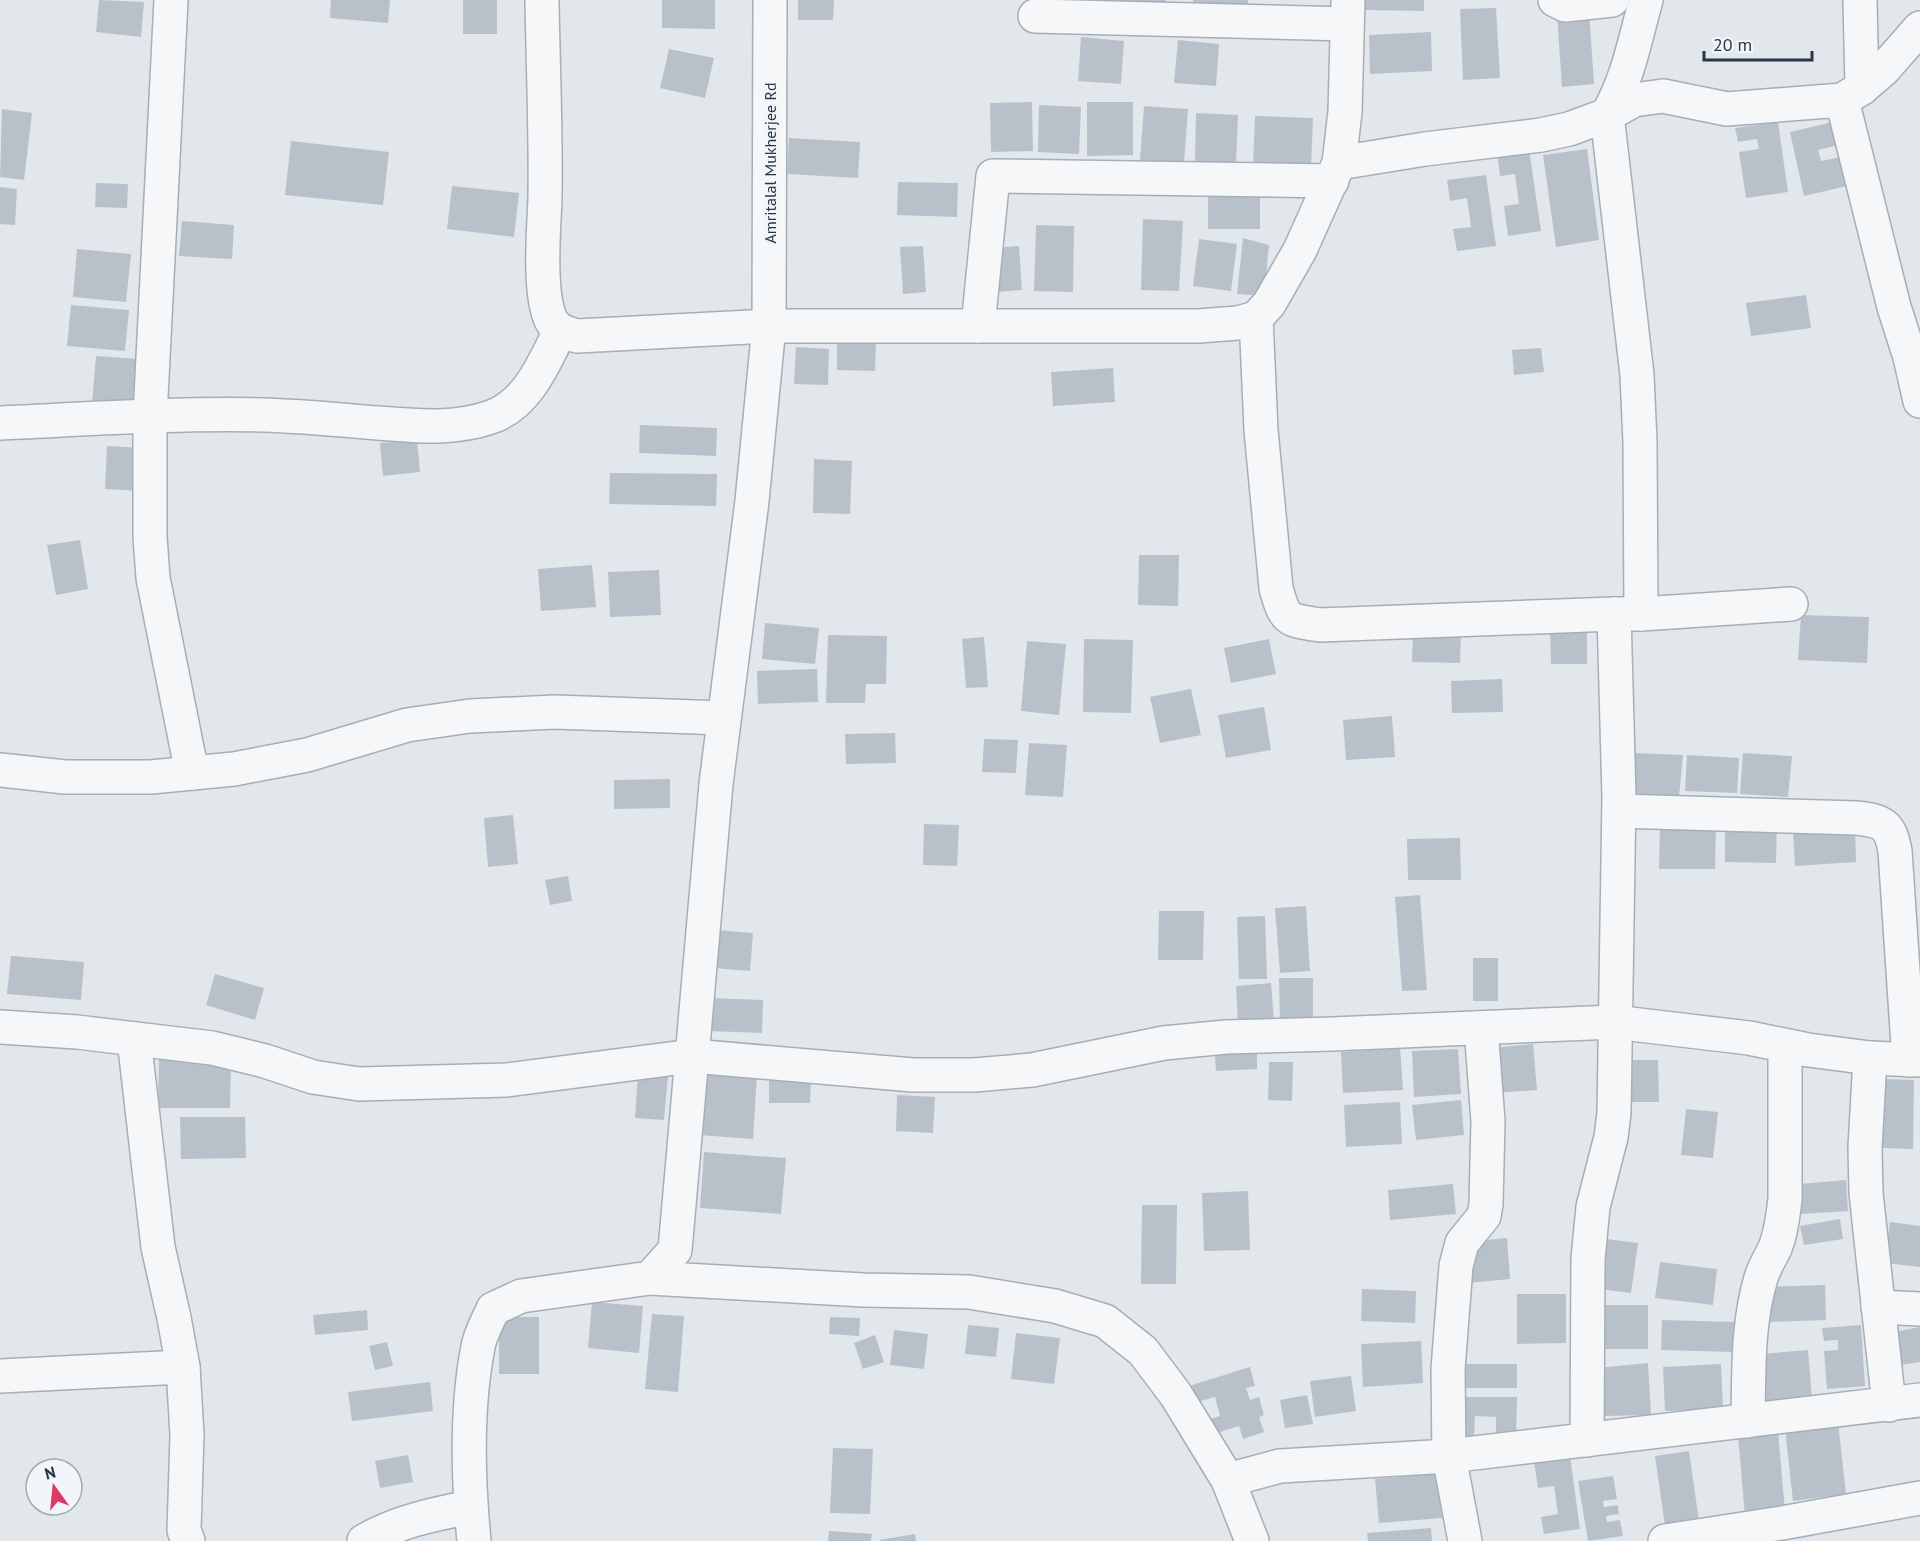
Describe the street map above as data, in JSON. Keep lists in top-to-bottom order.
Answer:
{
  "streets": {
    "street": ["Amritalal Mukherjee Rd"]
  },
  "scale_bar": "20 m",
  "north": "top"
}
